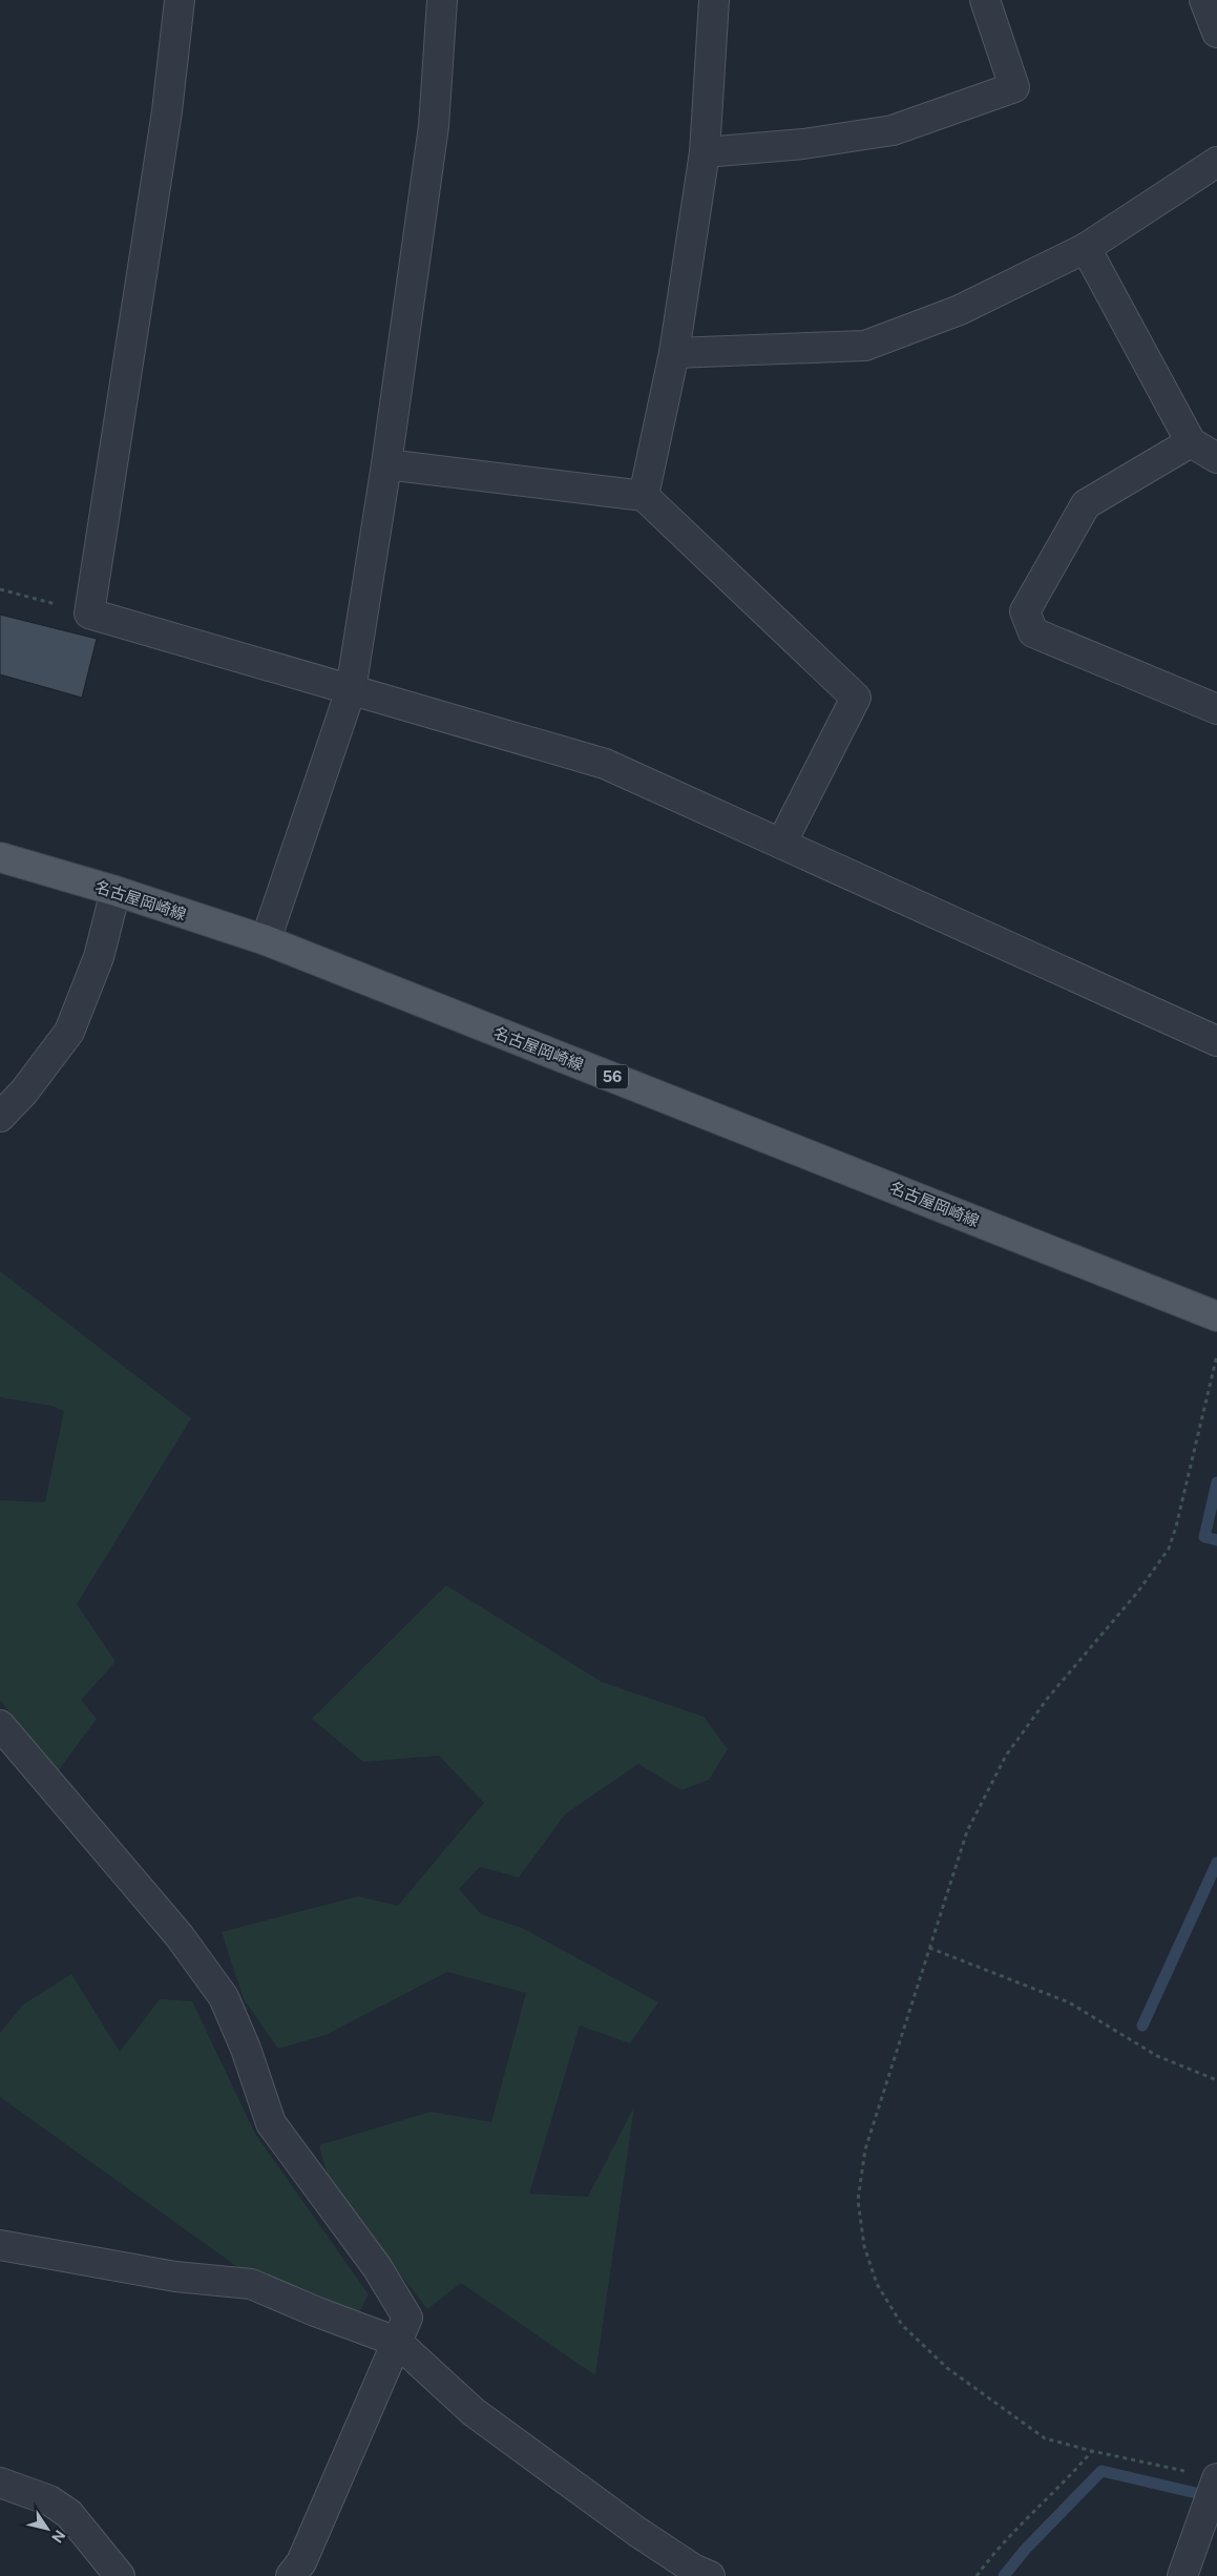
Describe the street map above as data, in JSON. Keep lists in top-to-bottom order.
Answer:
{
  "streets": {
    "main road": ["名古屋岡崎線", "56"]
  },
  "north": "bottom right"
}
